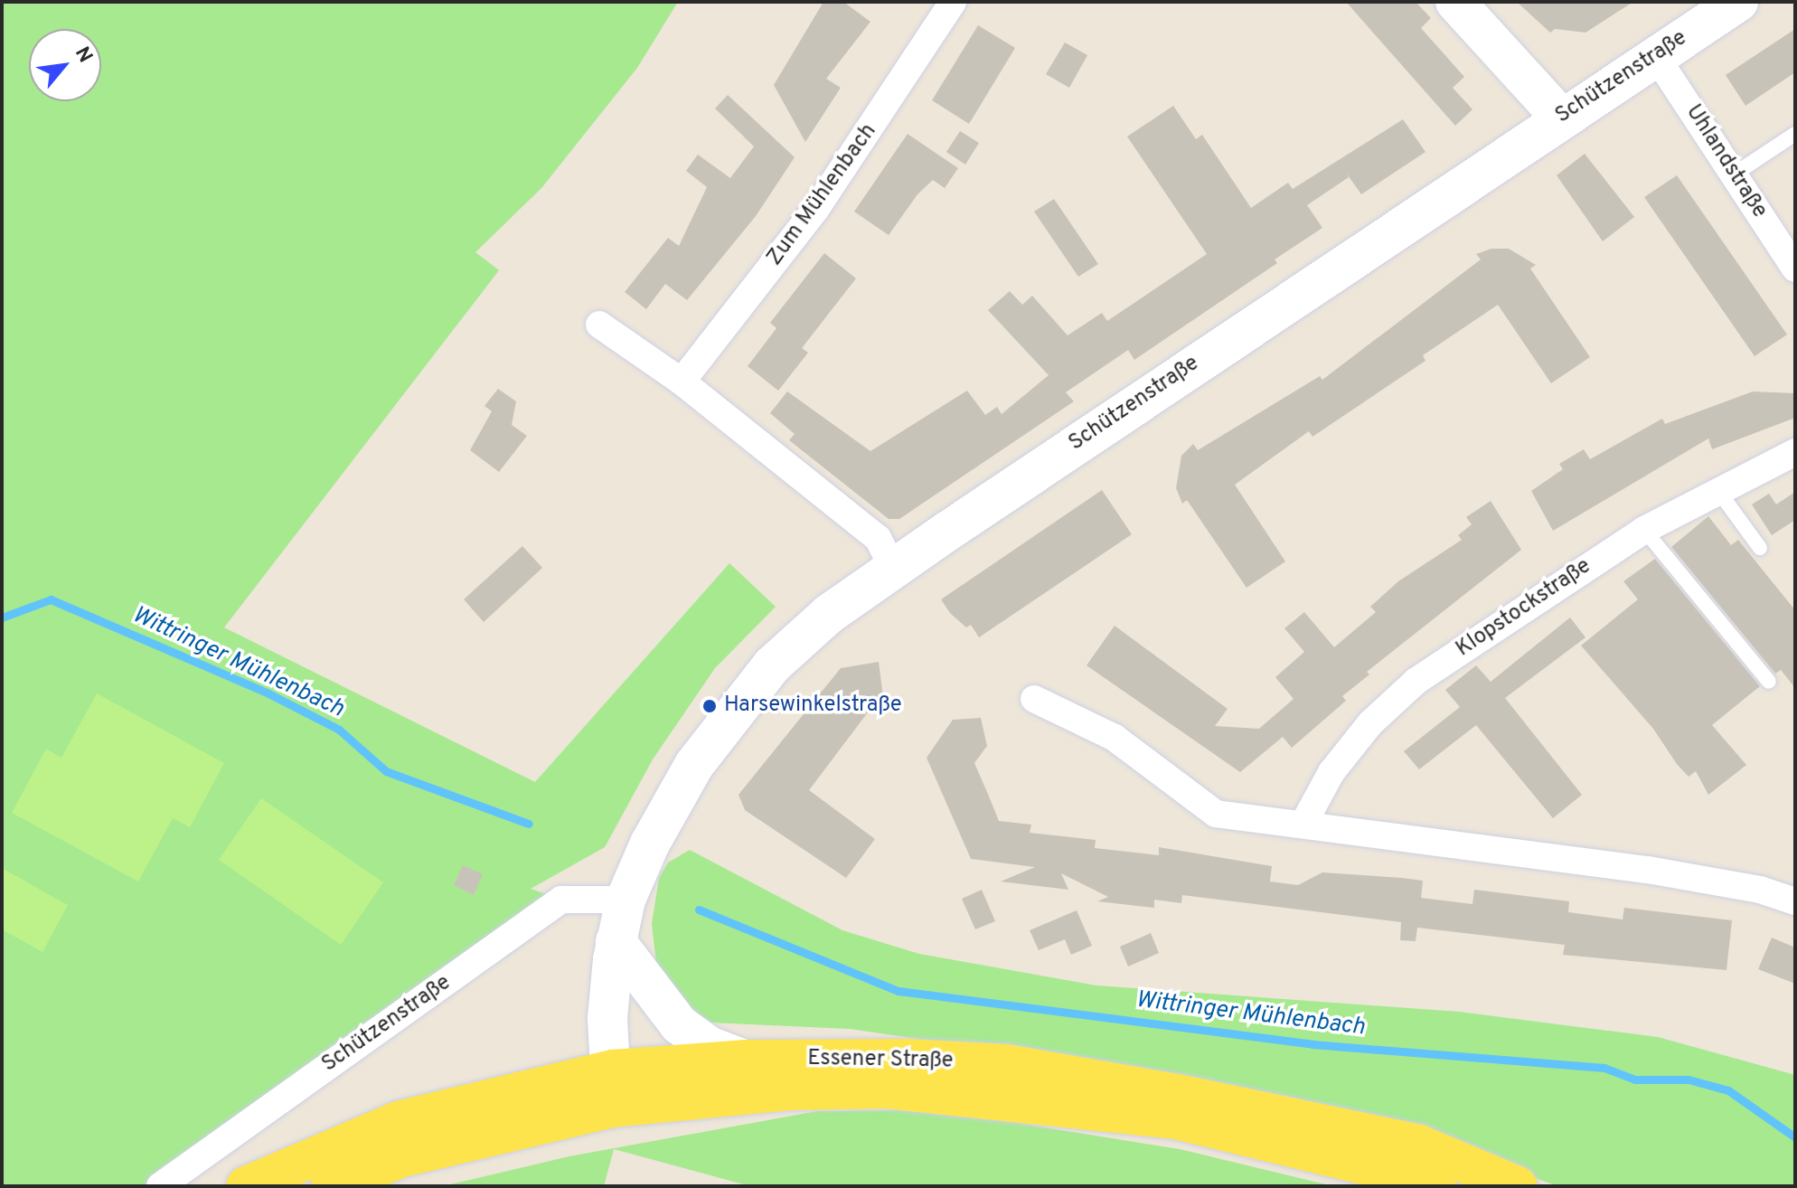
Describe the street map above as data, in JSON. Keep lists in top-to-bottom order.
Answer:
{
  "streets": {
    "main road": ["Schützenstraße", "Essener Straße"],
    "street": ["Uhlandstraße", "Zum Mühlenbach", "Klopstockstraße"]
  },
  "crossings": [
    ["Schützenstraße", "Uhlandstraße"],
    ["Schützenstraße", "Essener Straße"]
  ],
  "water": ["Wittringer Mühlenbach"],
  "places": ["Harsewinkelstraße"],
  "north": "top right"
}
